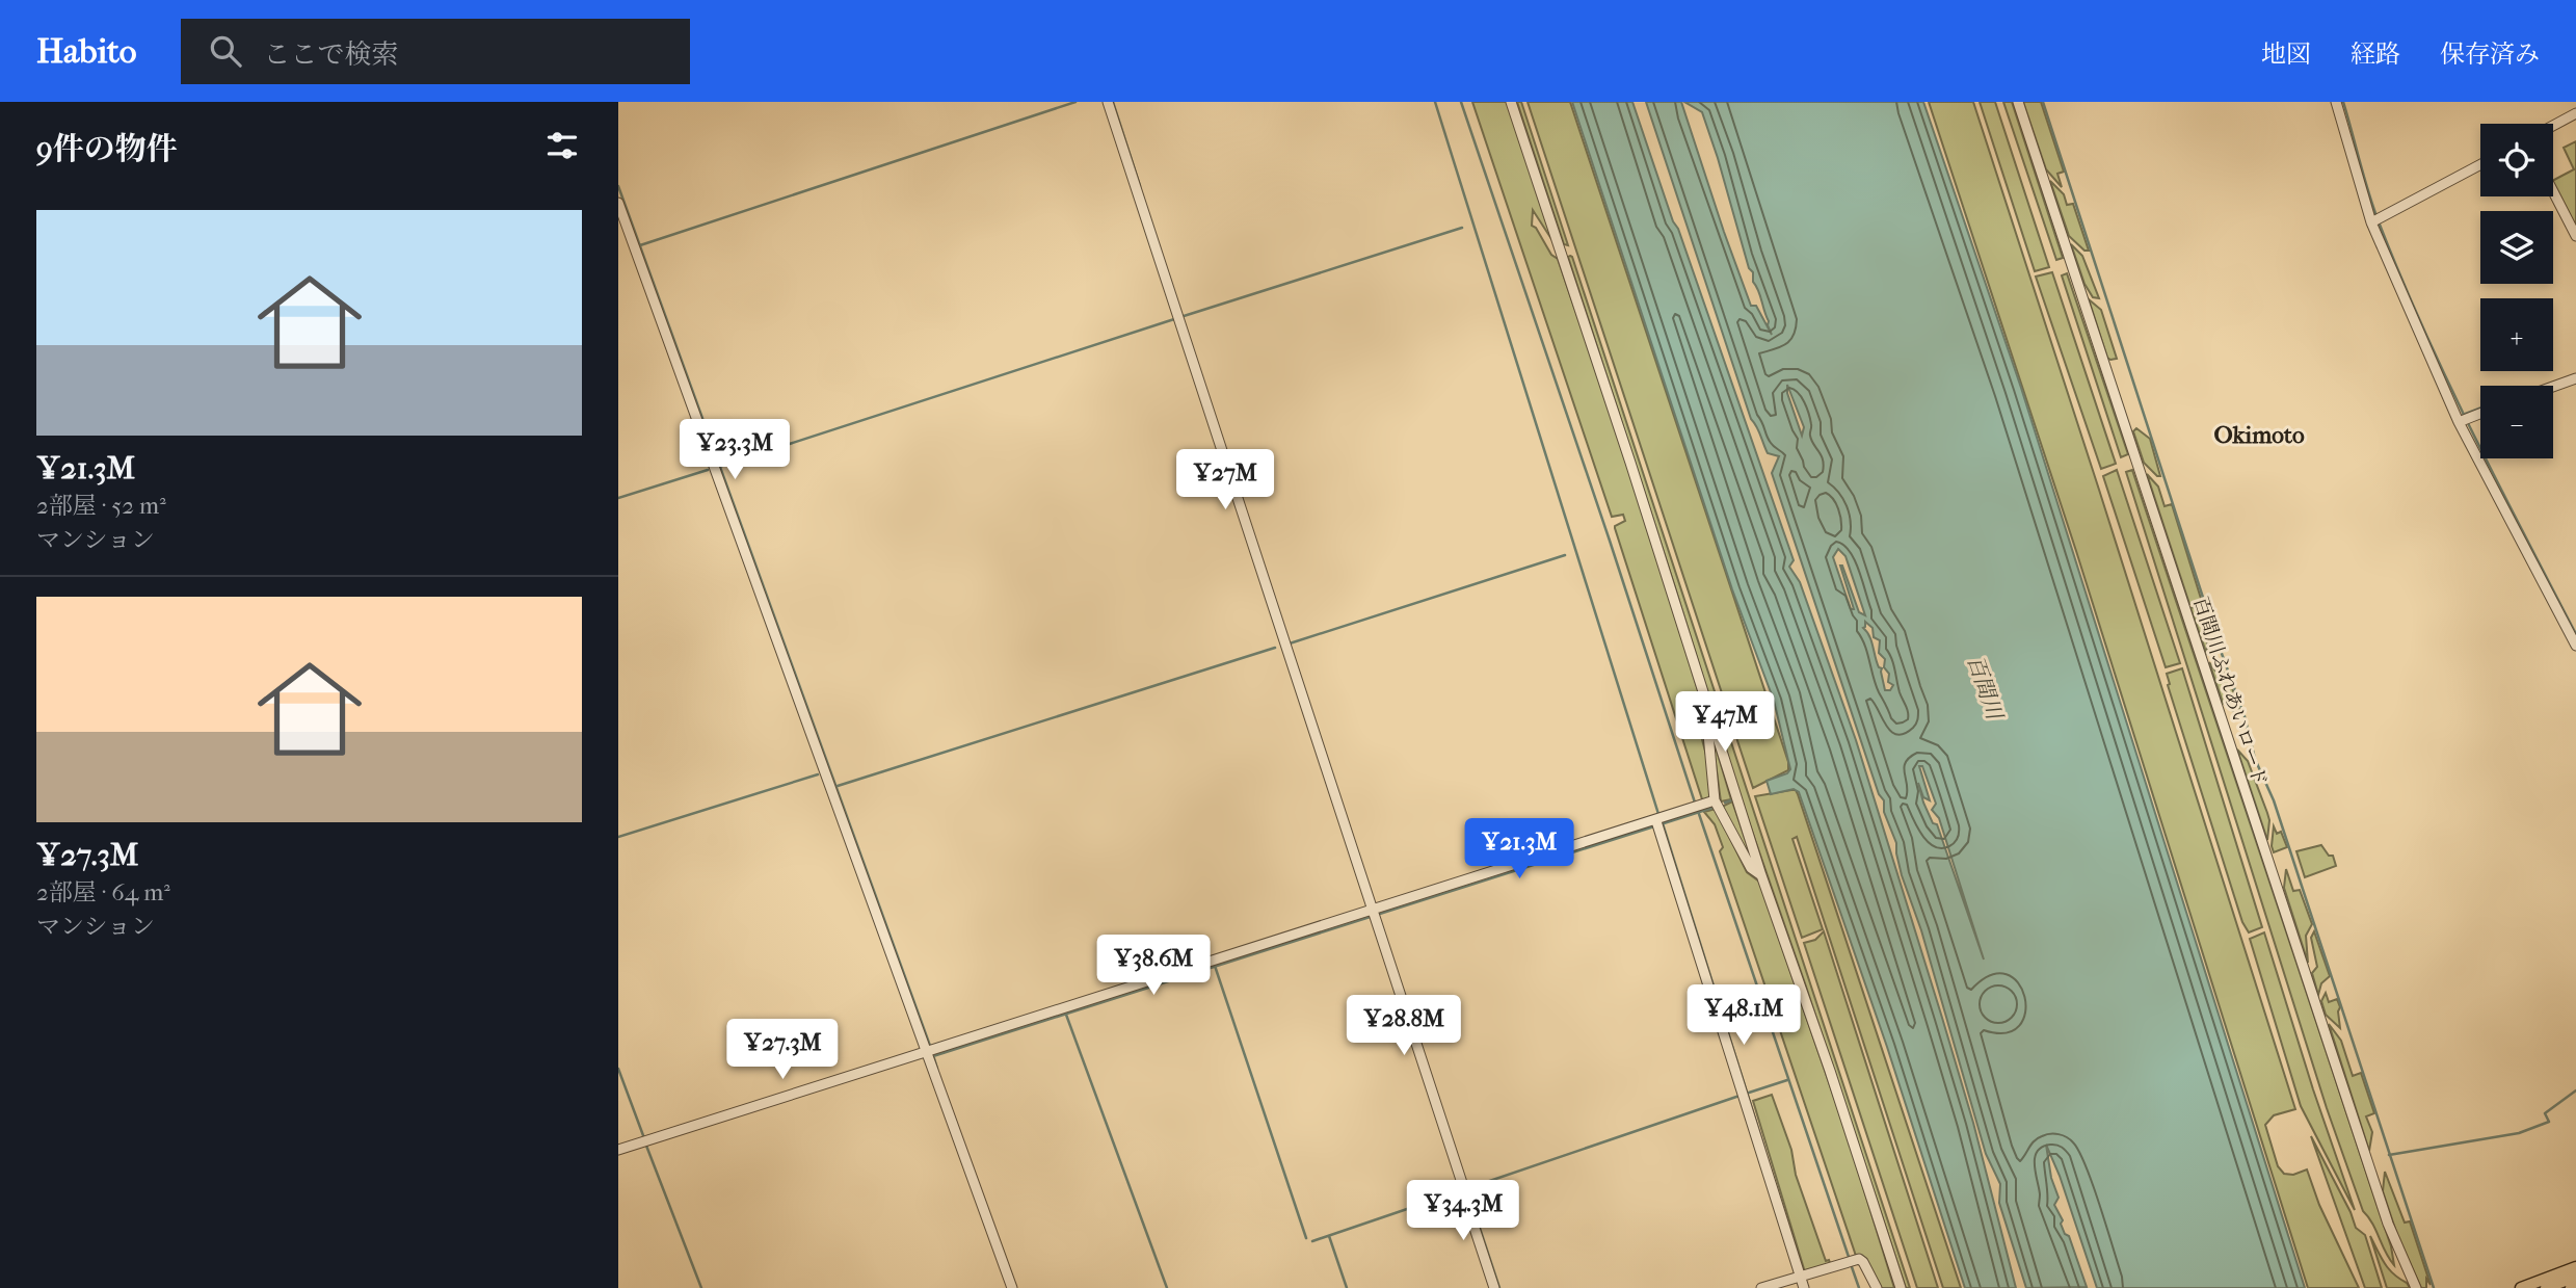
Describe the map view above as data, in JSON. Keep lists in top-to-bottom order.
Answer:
{
  "streets": {
    "street": ["百間川ふれあいロード"]
  },
  "districts": ["Okimoto"],
  "water": ["百間川"],
  "page": {
    "header": "Habito",
    "search": "ここで検索",
    "nav": ["地図", "経路", "保存済み"],
    "heading": "9件の物件",
    "map_buttons": ["+", "−"],
    "list": [
      {
        "name": "¥21.3M",
        "note": "2部屋 · 52 m² · マンション"
      },
      {
        "name": "¥27.3M",
        "note": "2部屋 · 64 m² · マンション"
      }
    ],
    "price": [
      "¥23.3M",
      "¥27M",
      "¥47M",
      "¥21.3M",
      "¥38.6M",
      "¥48.1M",
      "¥28.8M",
      "¥27.3M",
      "¥34.3M"
    ]
  }
}
